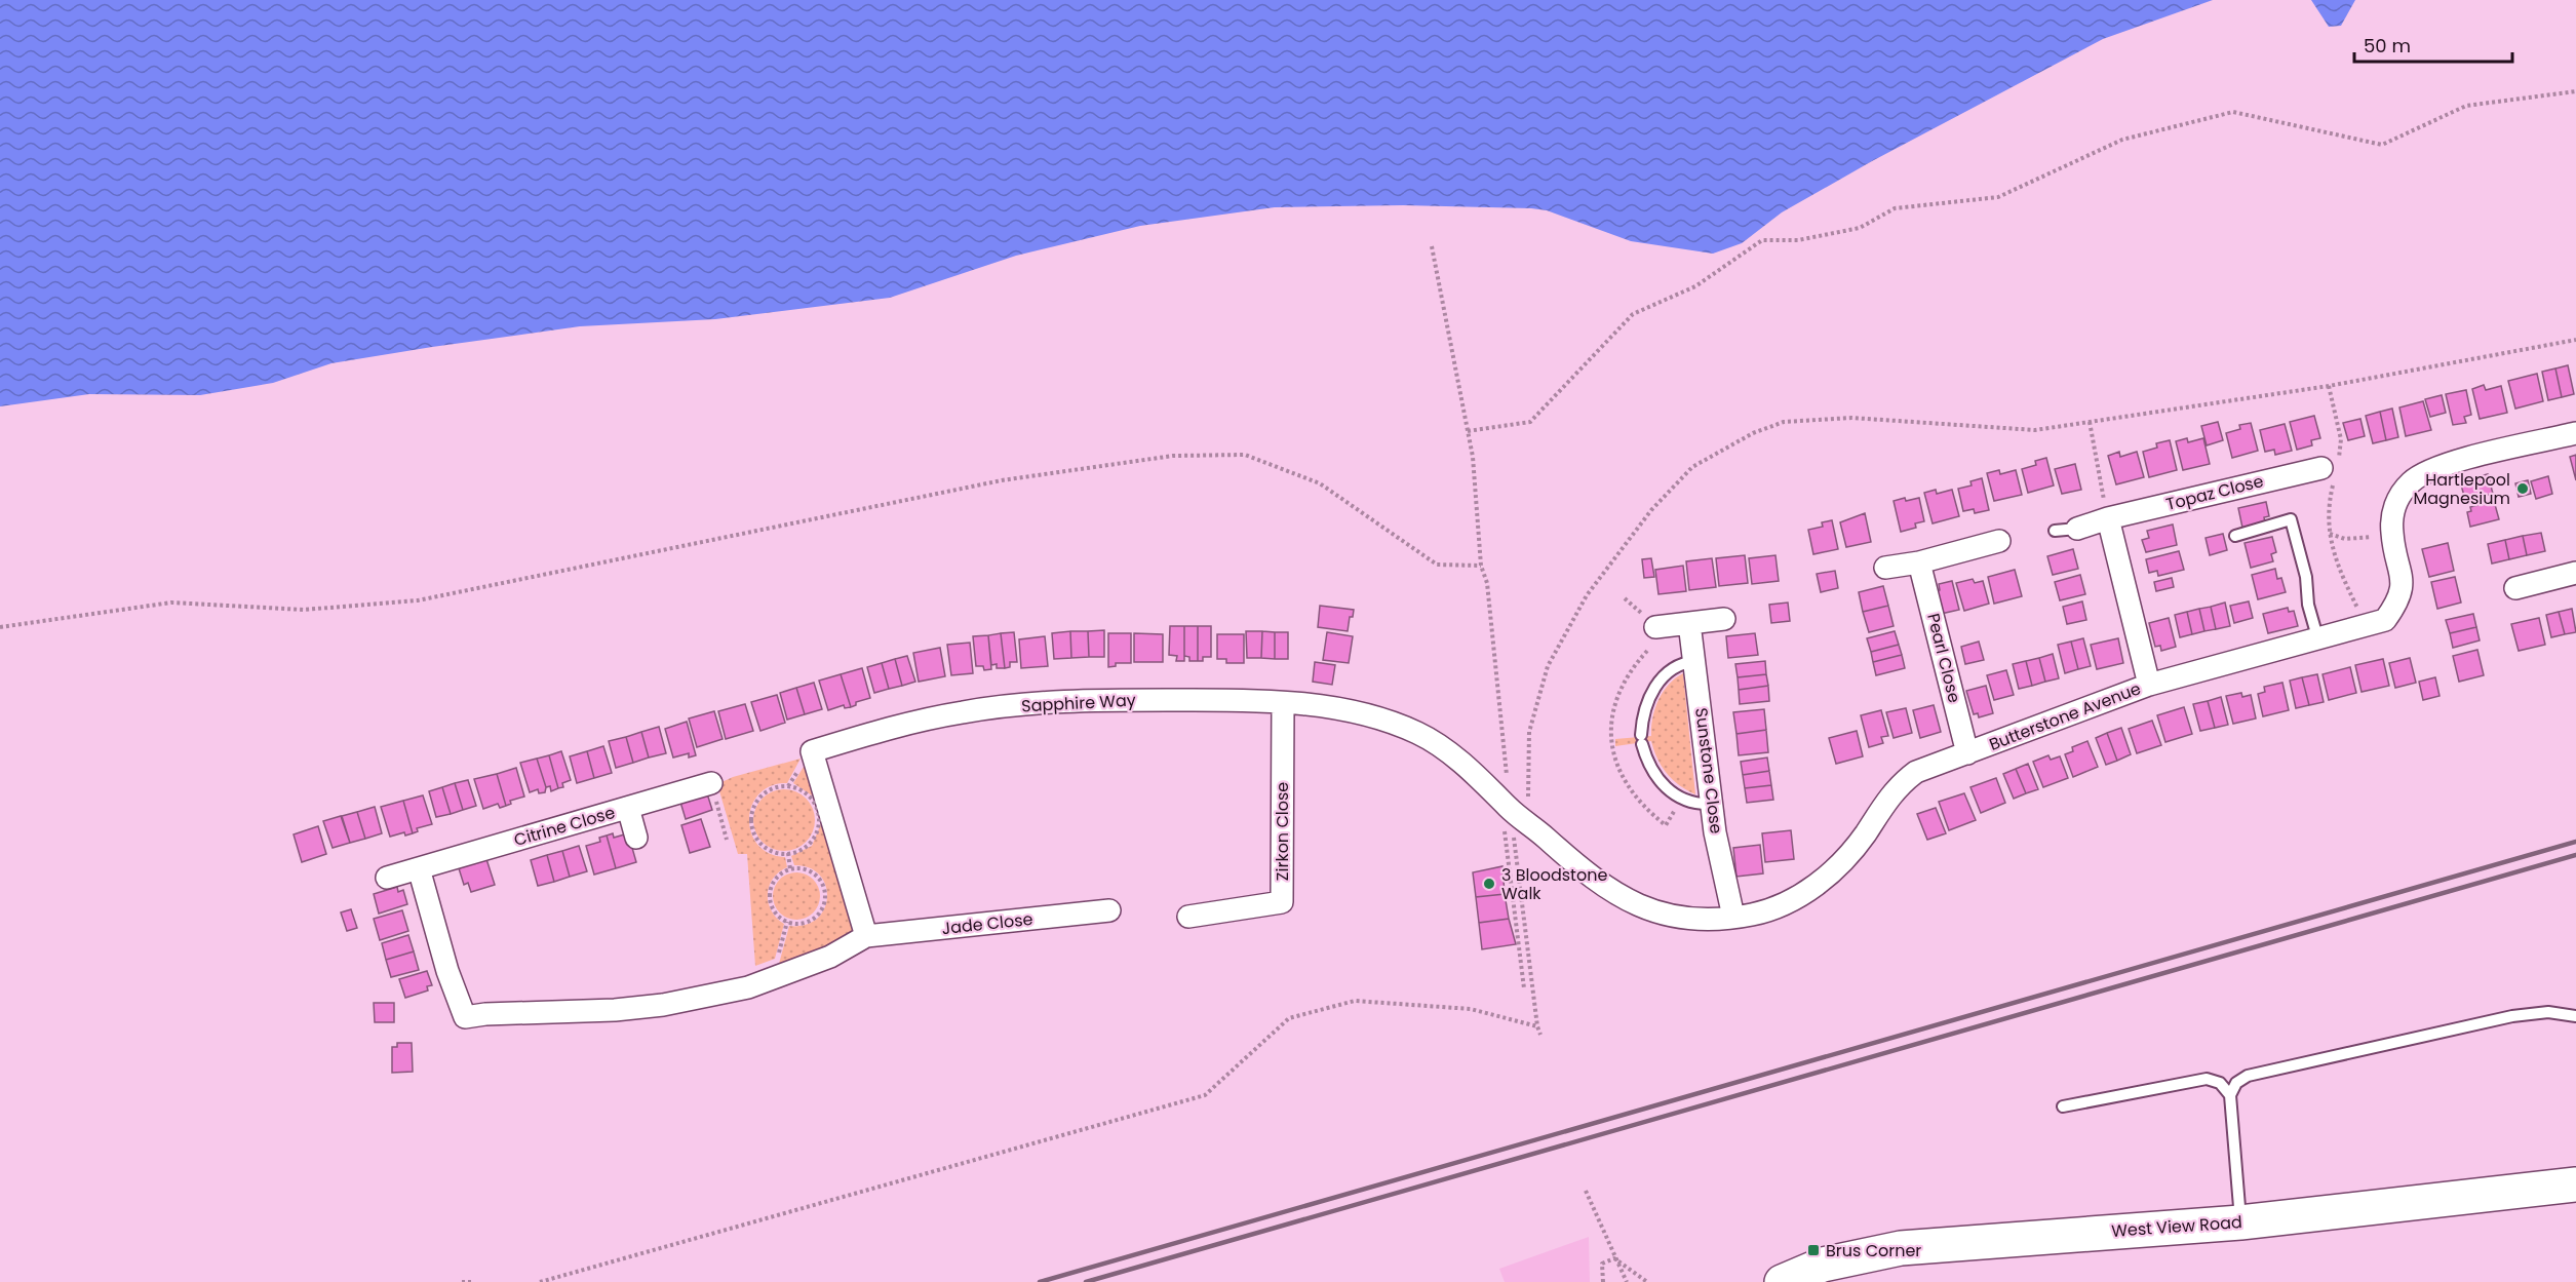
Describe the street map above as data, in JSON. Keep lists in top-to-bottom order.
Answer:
{
  "streets": {
    "main road": ["West View Road"],
    "street": [
      "Topaz Close",
      "Pearl Close",
      "Sapphire Way",
      "Butterstone Avenue",
      "Sunstone Close",
      "Citrine Close",
      "Zirkon Close",
      "Jade Close"
    ]
  },
  "crossings": [
    ["Pearl Close", "Butterstone Avenue"],
    ["Sapphire Way", "Butterstone Avenue"],
    ["Sapphire Way", "Zirkon Close"],
    ["Sapphire Way", "Jade Close"],
    ["Butterstone Avenue", "Sunstone Close"]
  ],
  "places": {
    "other": ["Hartlepool Magnesium", "3 Bloodstone Walk"],
    "transit": ["Brus Corner"]
  },
  "scale_bar": "50 m"
}
